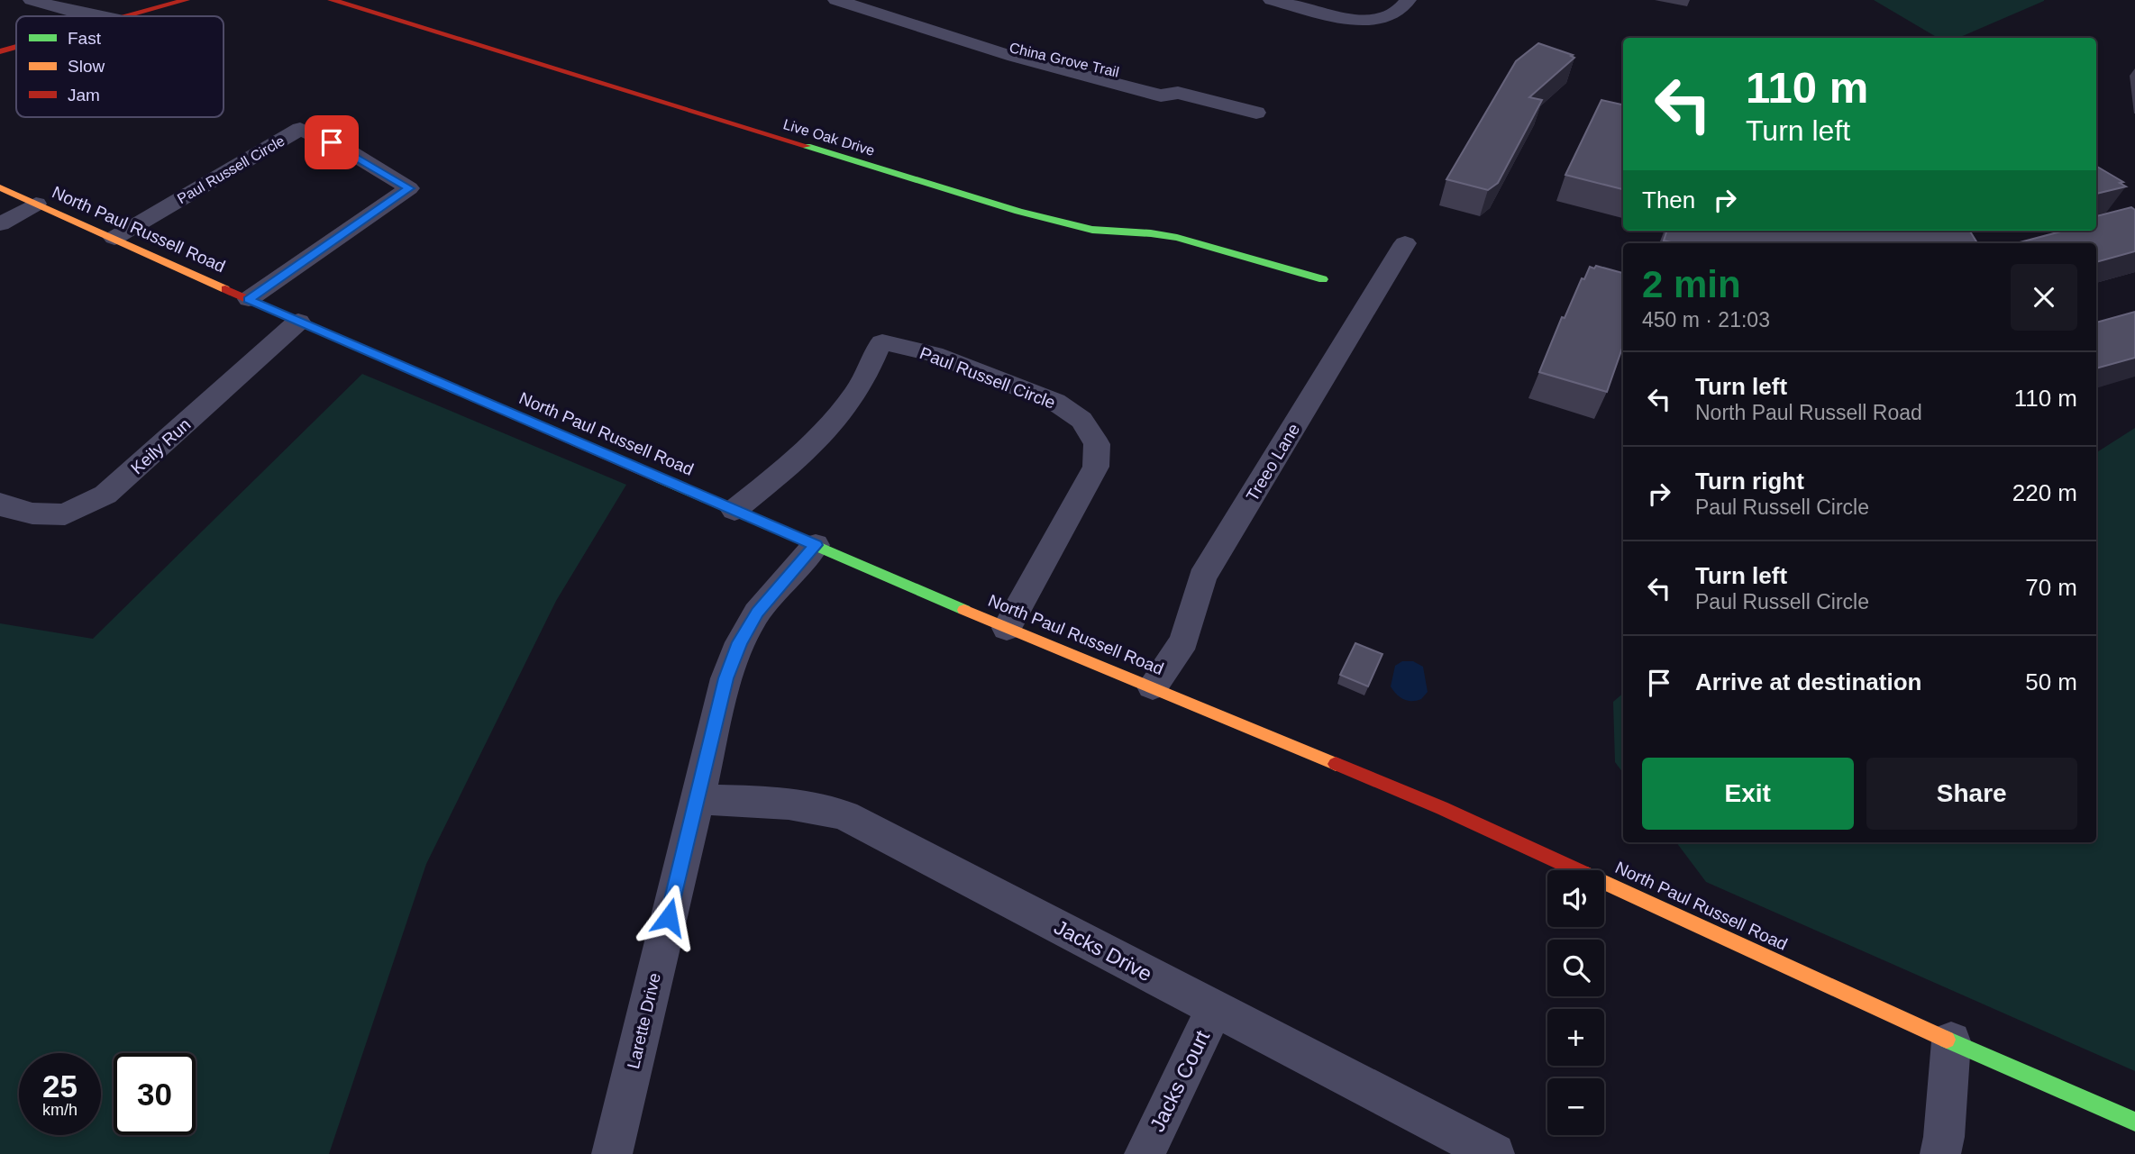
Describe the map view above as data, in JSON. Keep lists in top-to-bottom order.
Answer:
{
  "streets": {
    "street": [
      "China Grove Trail",
      "Live Oak Drive",
      "Paul Russell Circle",
      "North Paul Russell Road",
      "Keily Run",
      "Treeo Lane",
      "Jacks Drive",
      "Larette Drive",
      "Jacks Court"
    ]
  },
  "crossings": [
    ["Paul Russell Circle", "North Paul Russell Road"],
    ["North Paul Russell Road", "Keily Run"],
    ["North Paul Russell Road", "Treeo Lane"],
    ["North Paul Russell Road", "Larette Drive"],
    ["Jacks Drive", "Larette Drive"],
    ["Jacks Drive", "Jacks Court"]
  ],
  "legend": ["Fast", "Slow", "Jam"],
  "page": {
    "turn": ["110 m", "Turn left"],
    "then": "Then",
    "heading": ["2 min", "450 m · 21:03"],
    "list": [
      {
        "name": "Turn left",
        "note": "North Paul Russell Road",
        "value": "110 m"
      },
      {
        "name": "Turn right",
        "note": "Paul Russell Circle",
        "value": "220 m"
      },
      {
        "name": "Turn left",
        "note": "Paul Russell Circle",
        "value": "70 m"
      },
      {
        "name": "Arrive at destination",
        "value": "50 m"
      }
    ],
    "buttons": ["Exit", "Share"],
    "map_buttons": ["+", "−"],
    "speed": "25 km/h",
    "limit": "30"
  }
}
